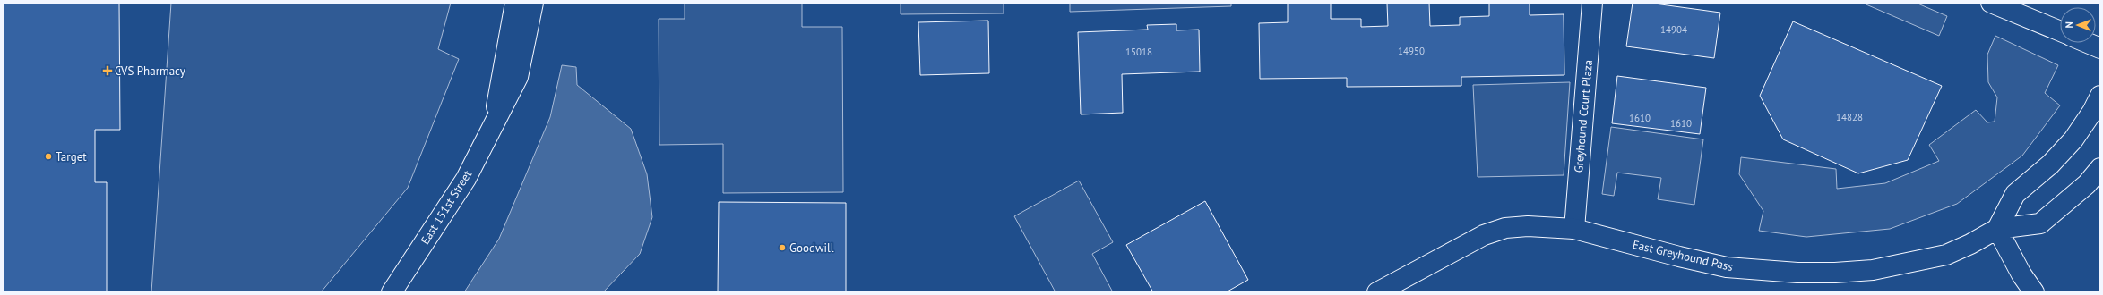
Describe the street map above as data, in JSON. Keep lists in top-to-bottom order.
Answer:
{
  "streets": {
    "street": ["Greyhound Court Plaza", "East 151st Street", "East Greyhound Pass"]
  },
  "crossings": [
    ["Greyhound Court Plaza", "East Greyhound Pass"]
  ],
  "places": {
    "health": ["CVS Pharmacy"],
    "other": ["Target", "Goodwill"]
  },
  "house_numbers": [
    "14904",
    "14950",
    "15018",
    "14828",
    "1610",
    "1610"
  ],
  "north": "left"
}
